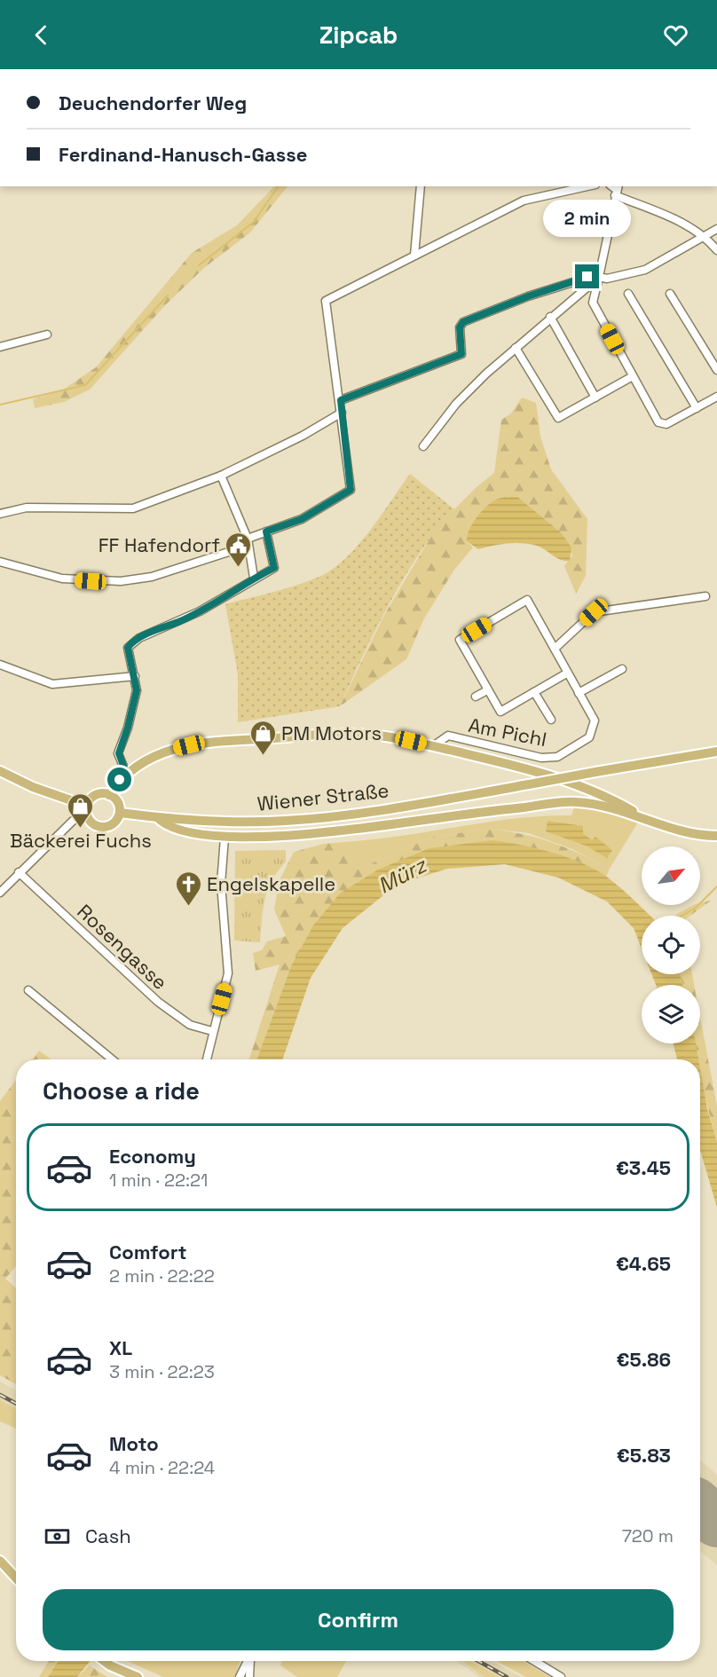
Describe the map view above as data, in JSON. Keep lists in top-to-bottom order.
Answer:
{
  "streets": {
    "main road": ["Wiener Straße"],
    "street": ["Am Pichl", "Rosengasse"]
  },
  "water": ["Mürz"],
  "places": {
    "public building": ["FF Hafendorf"],
    "shop": ["PM Motors", "Bäckerei Fuchs"],
    "church": ["Engelskapelle"]
  },
  "north": "top right",
  "page": {
    "header": "Zipcab",
    "banner": ["Deuchendorfer Weg", "Ferdinand-Hanusch-Gasse"],
    "bubble": "2 min",
    "heading": "Choose a ride",
    "list": [
      {
        "name": "Economy",
        "note": "1 min · 22:21",
        "value": "€3.45"
      },
      {
        "name": "Comfort",
        "note": "2 min · 22:22",
        "value": "€4.65"
      },
      {
        "name": "XL",
        "note": "3 min · 22:23",
        "value": "€5.86"
      },
      {
        "name": "Moto",
        "note": "4 min · 22:24",
        "value": "€5.83"
      }
    ],
    "pay": ["Cash", "720 m"],
    "buttons": "Confirm"
  }
}
